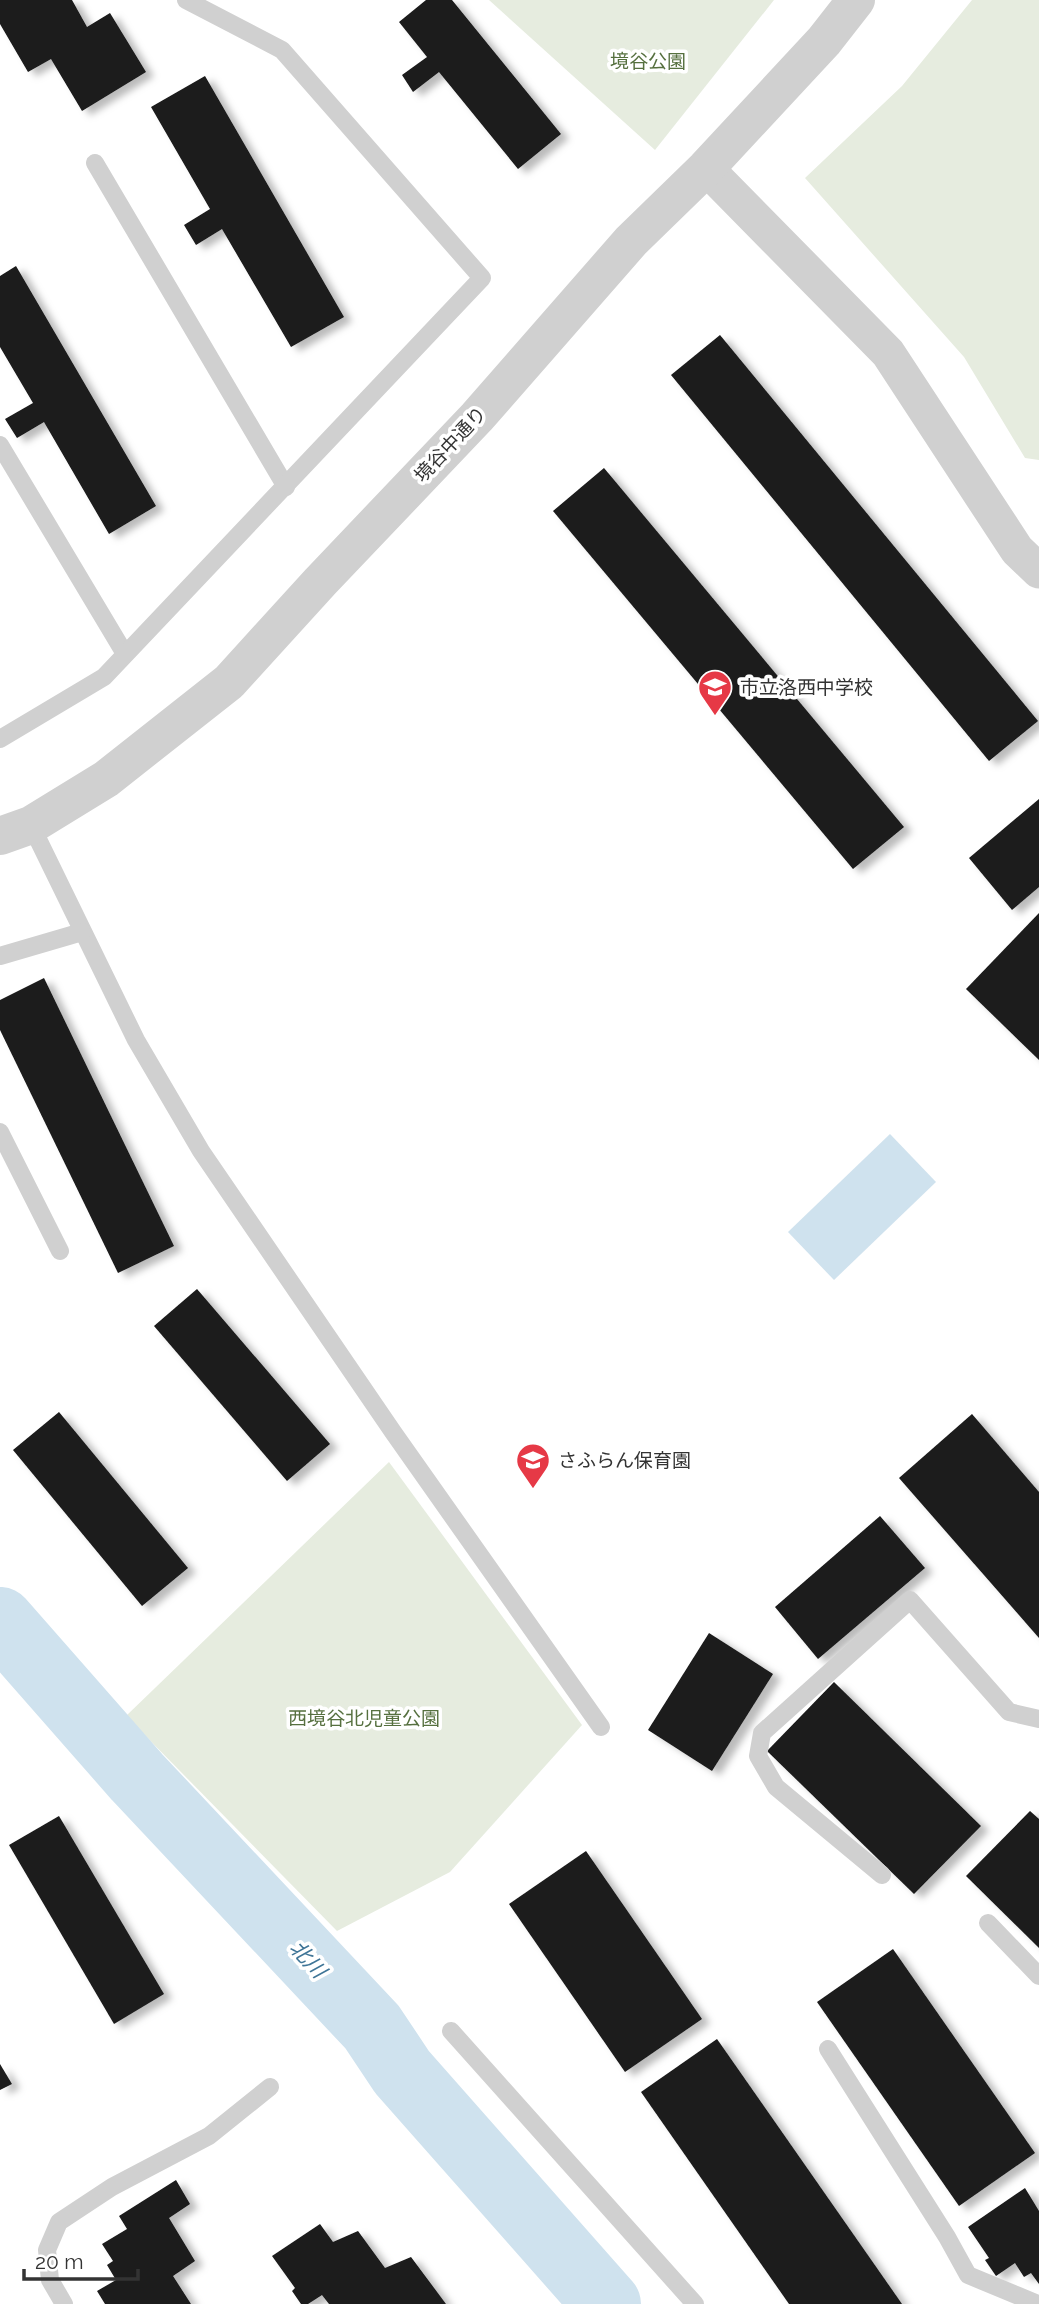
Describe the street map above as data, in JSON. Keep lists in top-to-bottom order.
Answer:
{
  "streets": {
    "street": ["境谷中通り"]
  },
  "water": ["北川"],
  "parks": ["境谷公園", "西境谷北児童公園"],
  "places": {
    "school or university": ["市立洛西中学校", "さふらん保育園"]
  },
  "scale_bar": "20 m"
}
